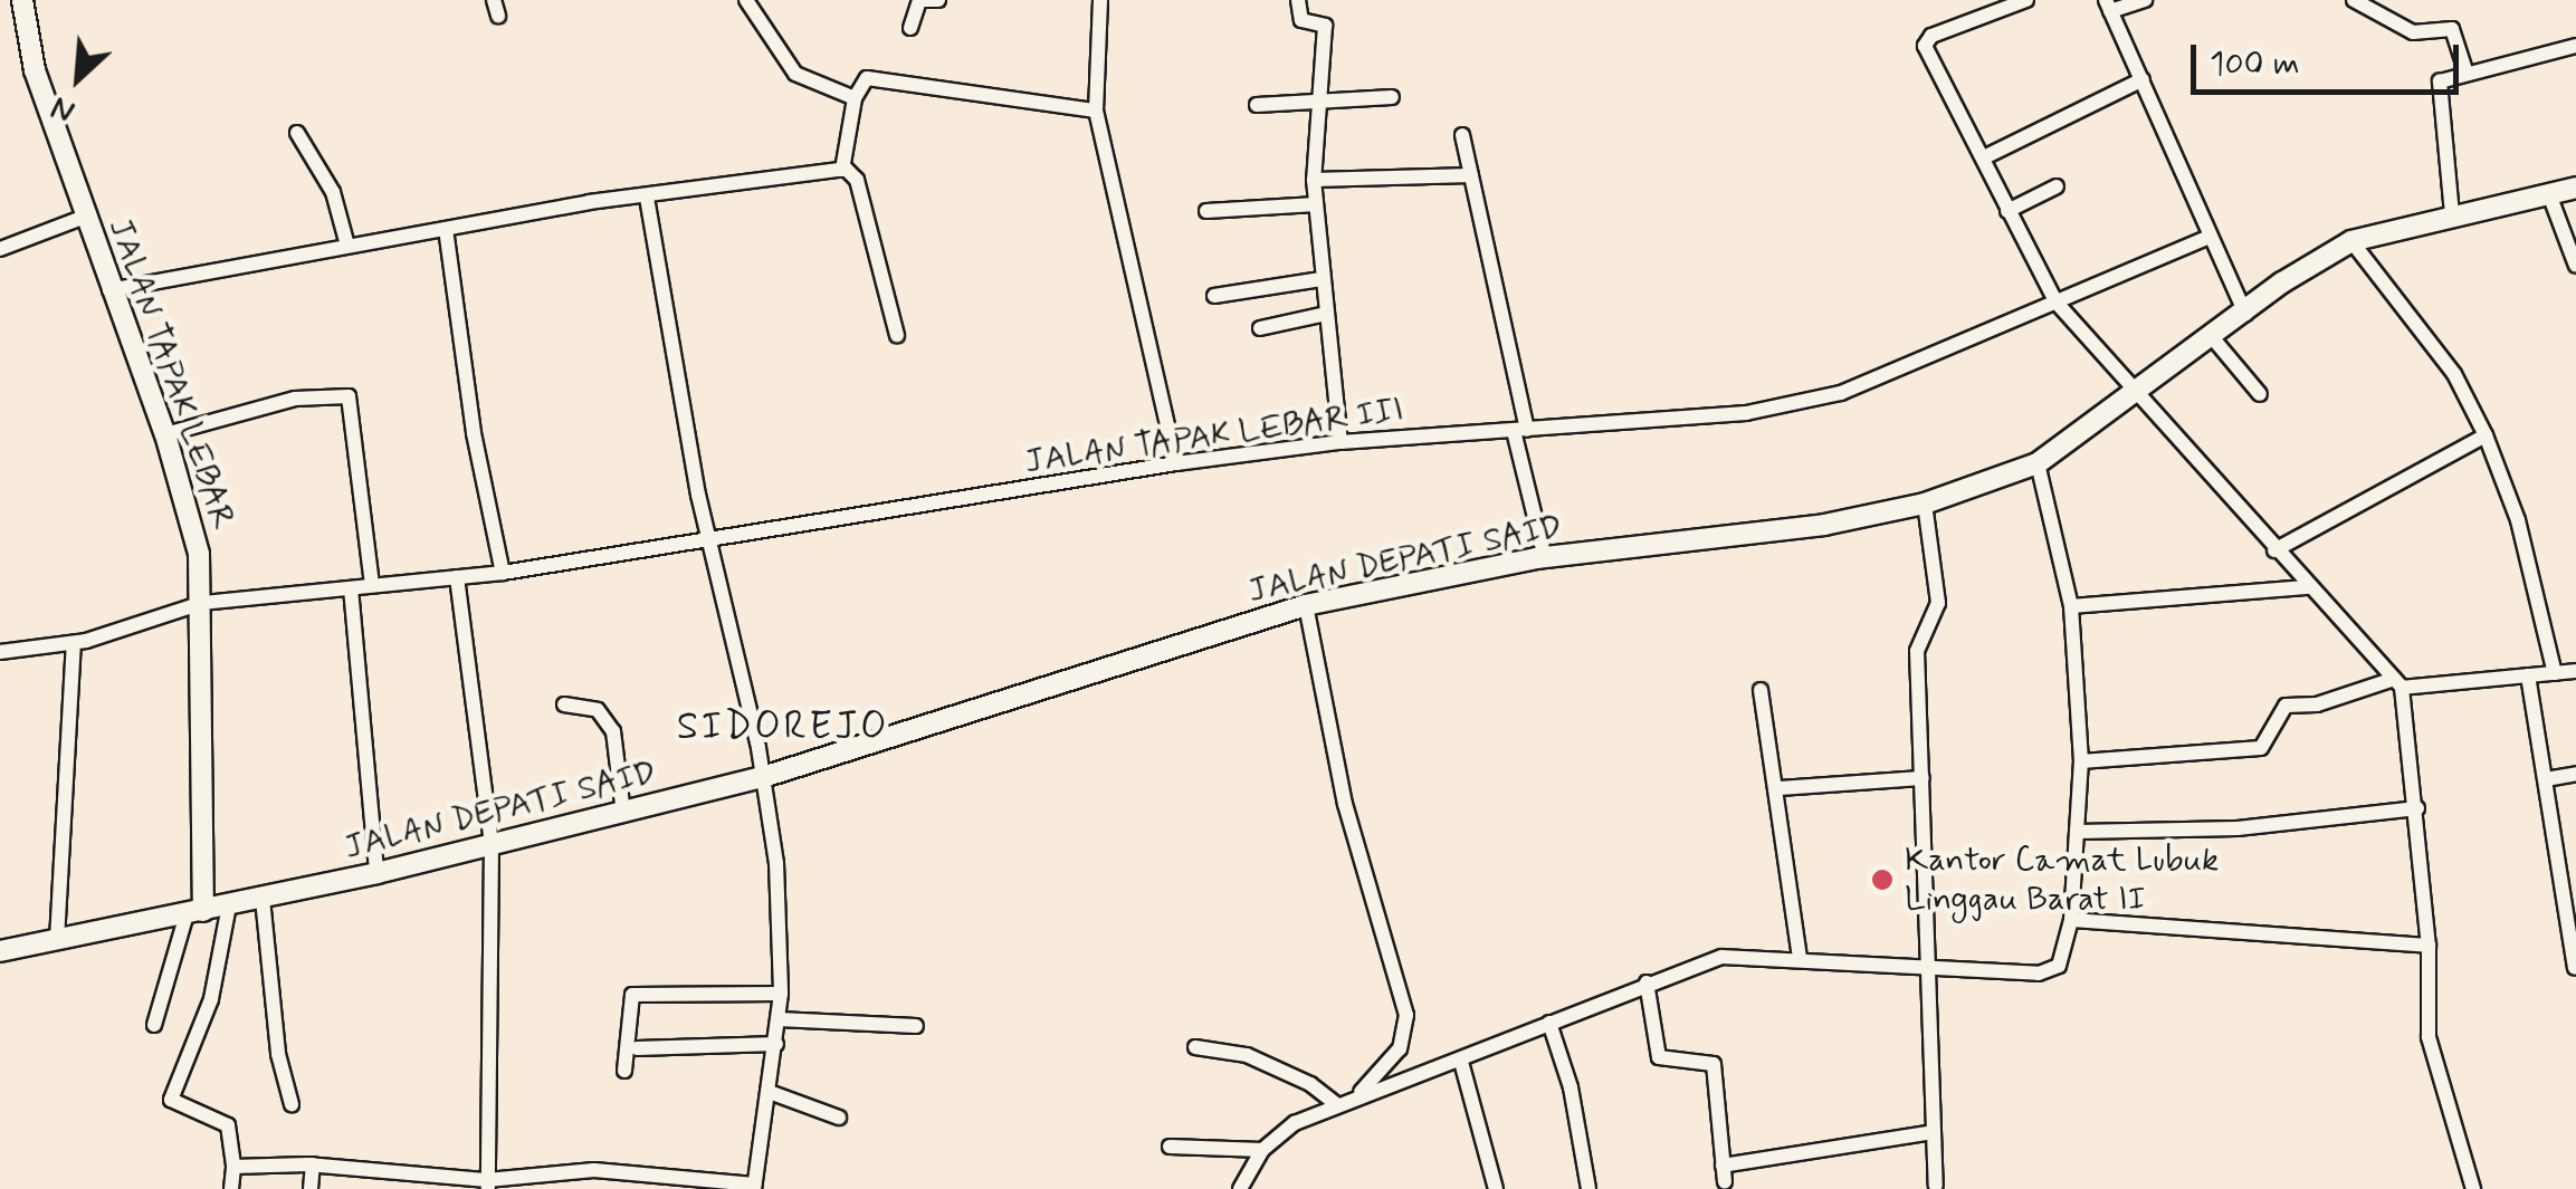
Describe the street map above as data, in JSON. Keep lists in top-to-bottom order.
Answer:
{
  "streets": {
    "main road": ["JALAN TAPAK LEBAR", "JALAN DEPATI SAID"],
    "street": ["JALAN TAPAK LEBAR III"]
  },
  "crossings": [
    ["JALAN TAPAK LEBAR", "JALAN TAPAK LEBAR III"],
    ["JALAN TAPAK LEBAR", "JALAN DEPATI SAID"]
  ],
  "districts": ["SIDOREJO"],
  "places": ["Kantor Camat Lubuk Linggau Barat II"],
  "scale_bar": "100 m",
  "north": "bottom left"
}
